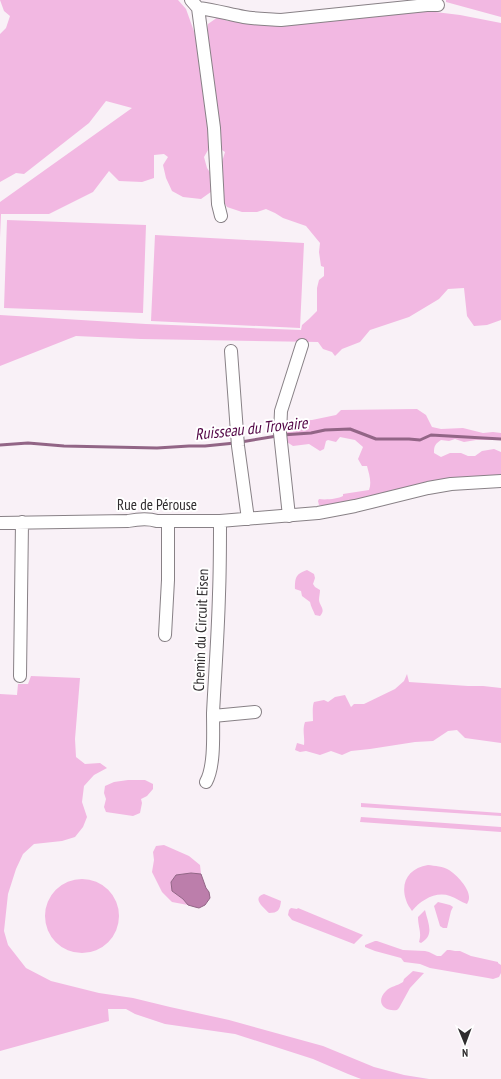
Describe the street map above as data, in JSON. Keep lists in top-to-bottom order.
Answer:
{
  "streets": {
    "street": ["Rue de Pérouse", "Chemin du Circuit Eisen"]
  },
  "crossings": [
    ["Rue de Pérouse", "Chemin du Circuit Eisen"]
  ],
  "water": ["Ruisseau du Trovaire"],
  "north": "bottom"
}
